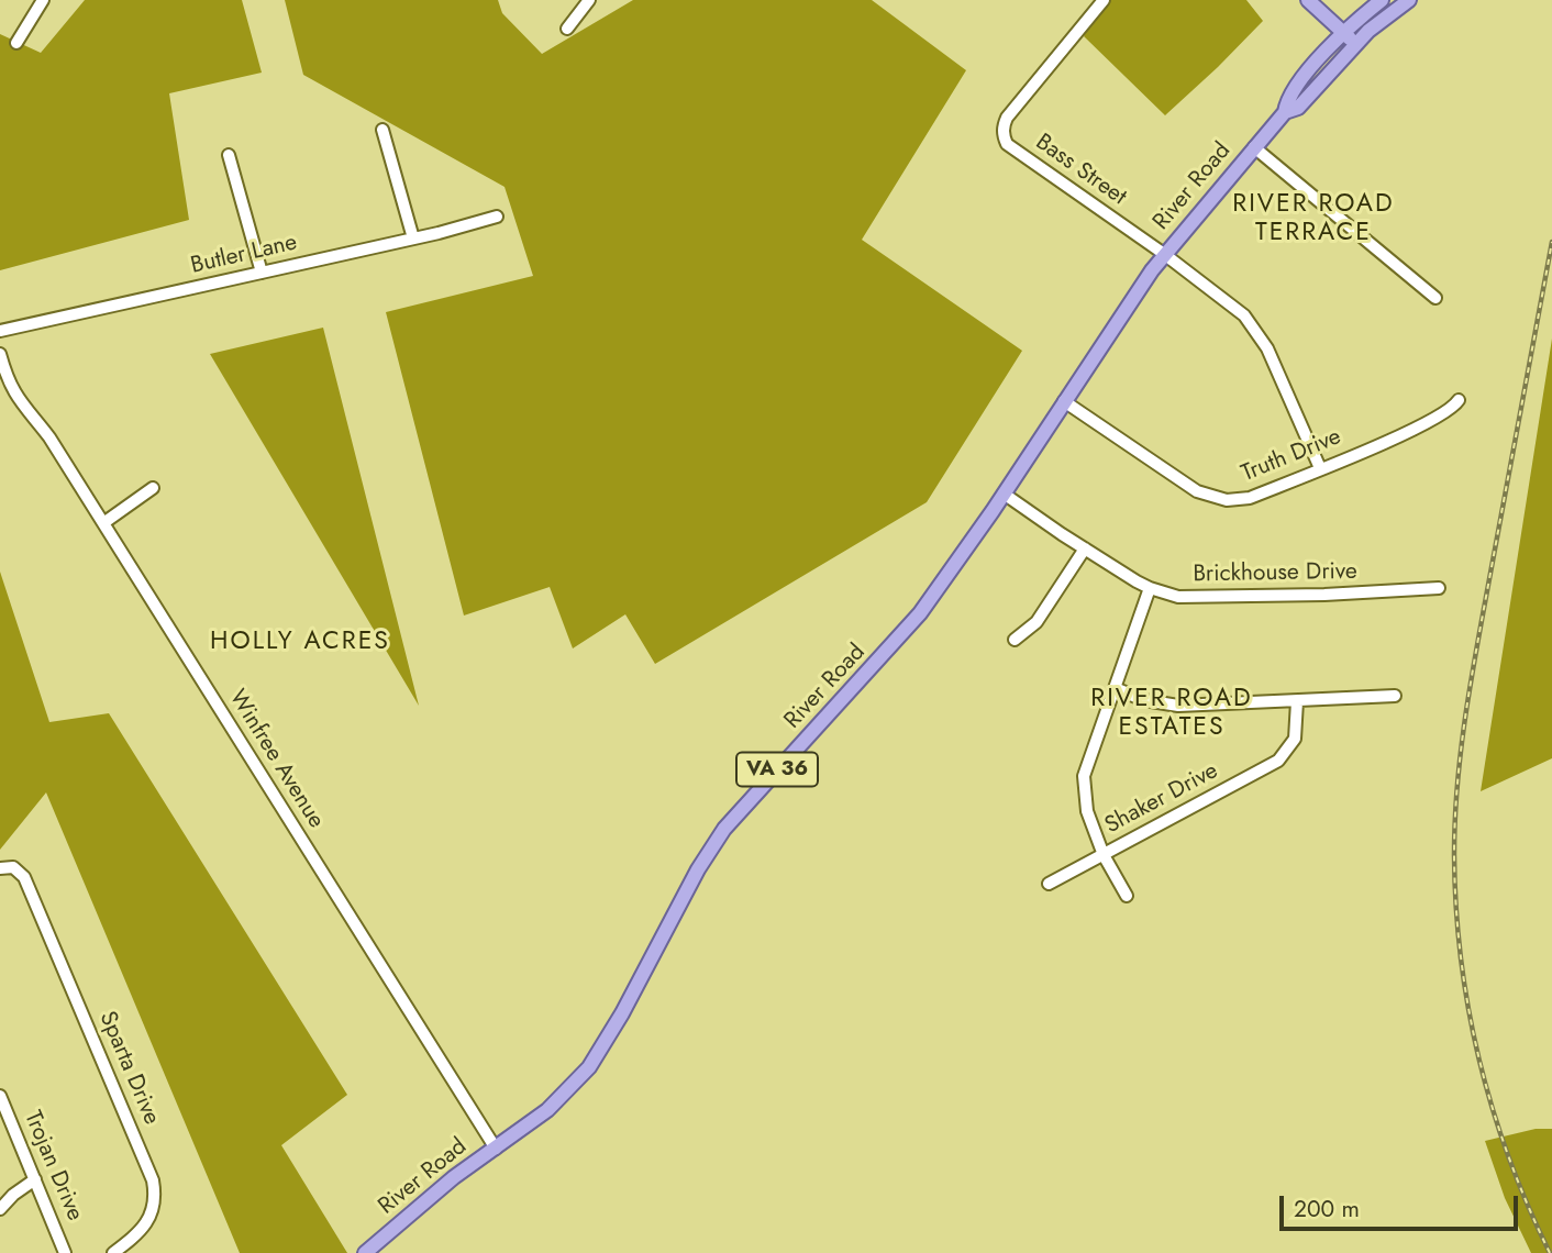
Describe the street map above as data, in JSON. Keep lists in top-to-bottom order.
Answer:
{
  "streets": {
    "main road": ["River Road", "VA 36"],
    "street": [
      "Bass Street",
      "Butler Lane",
      "Truth Drive",
      "Brickhouse Drive",
      "Winfree Avenue",
      "Shaker Drive",
      "Sparta Drive",
      "Trojan Drive"
    ]
  },
  "crossings": [
    ["Bass Street", "River Road"],
    ["River Road", "Truth Drive"],
    ["River Road", "Brickhouse Drive"],
    ["River Road", "Winfree Avenue"]
  ],
  "districts": ["RIVER ROAD TERRACE", "HOLLY ACRES", "RIVER ROAD ESTATES"],
  "scale_bar": "200 m"
}
